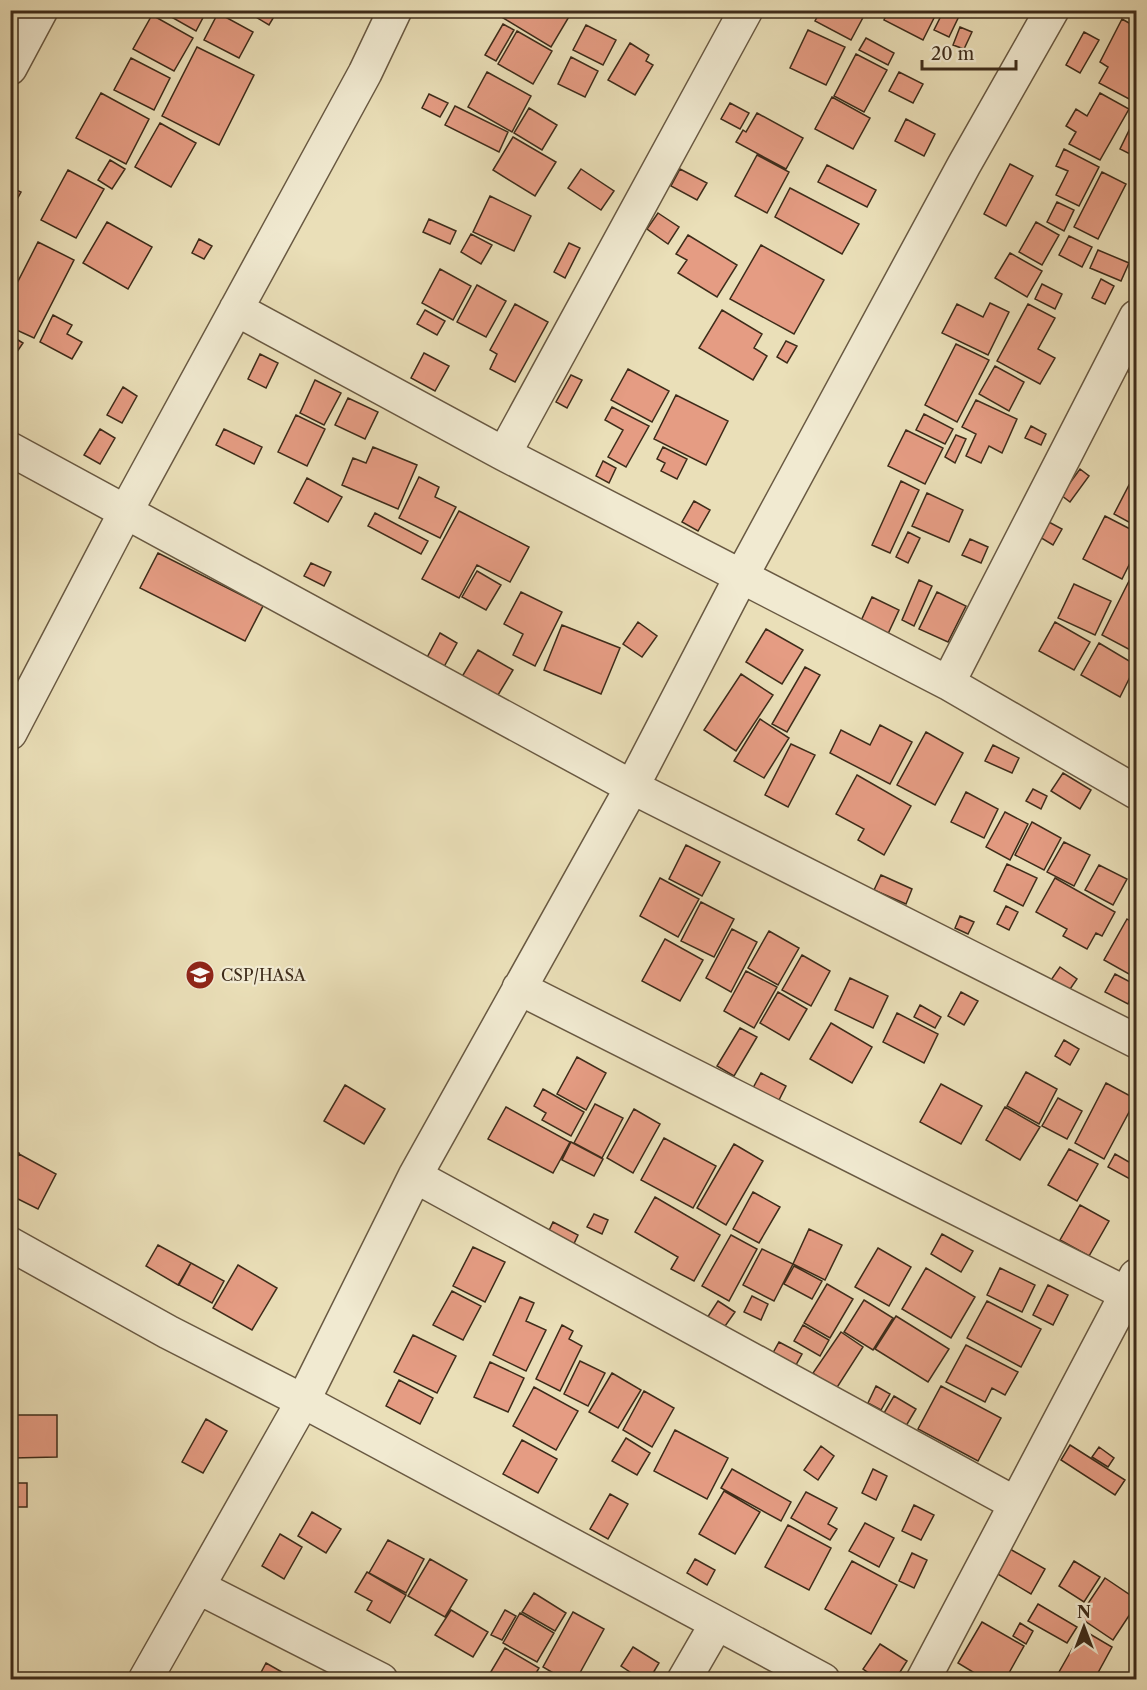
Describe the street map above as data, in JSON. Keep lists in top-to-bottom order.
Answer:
{
  "places": {
    "school or university": ["CSP/HASA"]
  },
  "scale_bar": "20 m",
  "north": "top"
}
